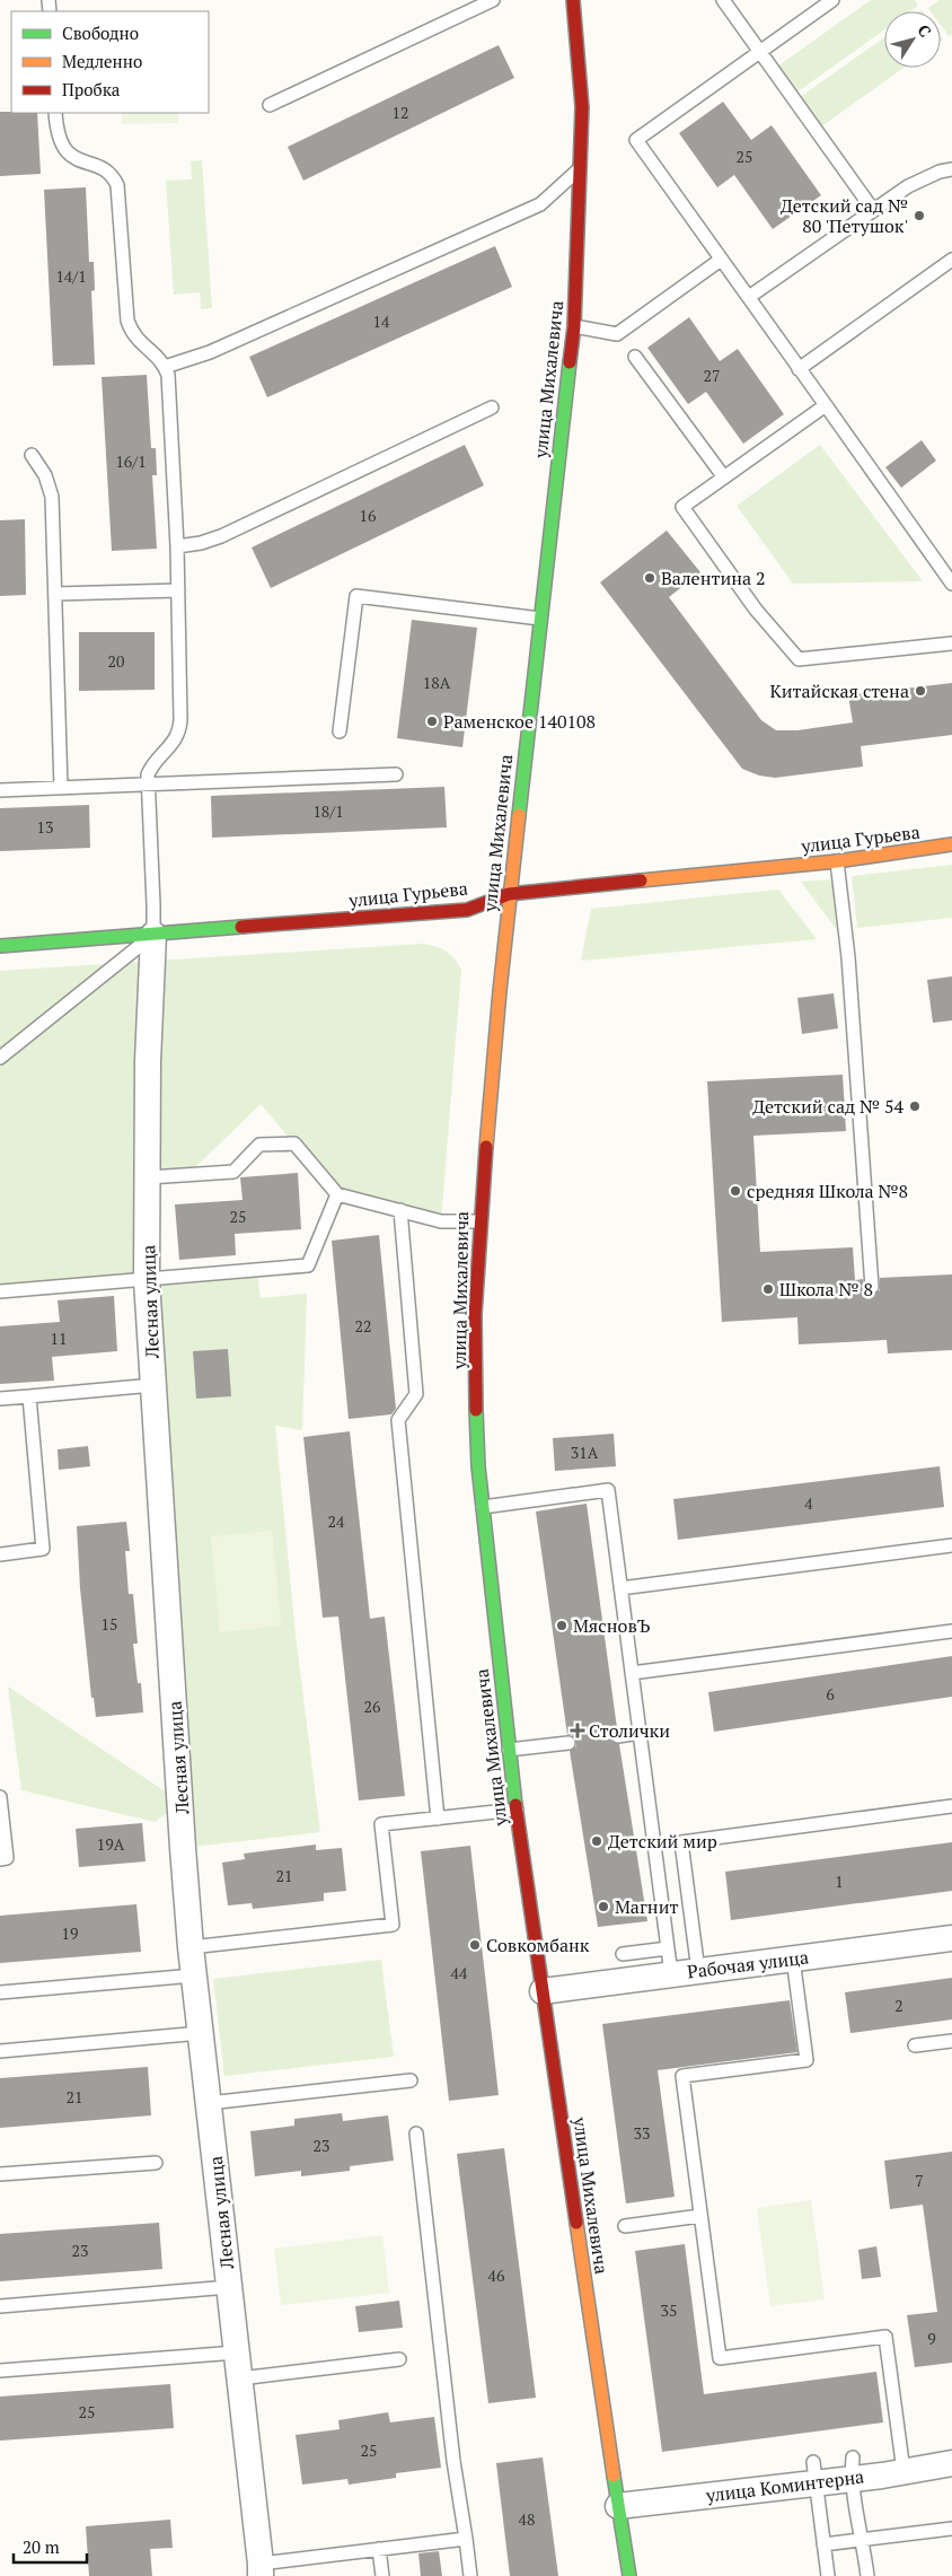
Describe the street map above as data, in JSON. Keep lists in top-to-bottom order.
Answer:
{
  "streets": {
    "main road": ["улица Михалевича", "улица Гурьева"],
    "street": ["Лесная улица", "Рабочая улица", "улица Коминтерна"]
  },
  "crossings": [
    ["улица Михалевича", "улица Гурьева"],
    ["улица Михалевича", "Рабочая улица"],
    ["улица Михалевича", "улица Коминтерна"],
    ["улица Гурьева", "Лесная улица"]
  ],
  "places": {
    "other": [
      "Детский сад № 80 'Петушок'",
      "Валентина 2",
      "Китайская стена",
      "Раменское 140108",
      "Детский сад № 54",
      "средняя Школа №8",
      "Школа № 8",
      "МясновЪ",
      "Детский мир",
      "Магнит",
      "Совкомбанк"
    ],
    "health": ["Столички"]
  },
  "house_numbers": [
    "12",
    "25",
    "14/1",
    "14",
    "27",
    "16/1",
    "16",
    "20",
    "18А",
    "18/1",
    "13",
    "25",
    "22",
    "11",
    "31А",
    "4",
    "24",
    "15",
    "6",
    "26",
    "19А",
    "21",
    "1",
    "19",
    "44",
    "2",
    "21",
    "33",
    "23",
    "7",
    "23",
    "46",
    "35",
    "9",
    "25",
    "25",
    "48"
  ],
  "legend": ["Свободно", "Медленно", "Пробка"],
  "scale_bar": "20 m",
  "north": "top right"
}
